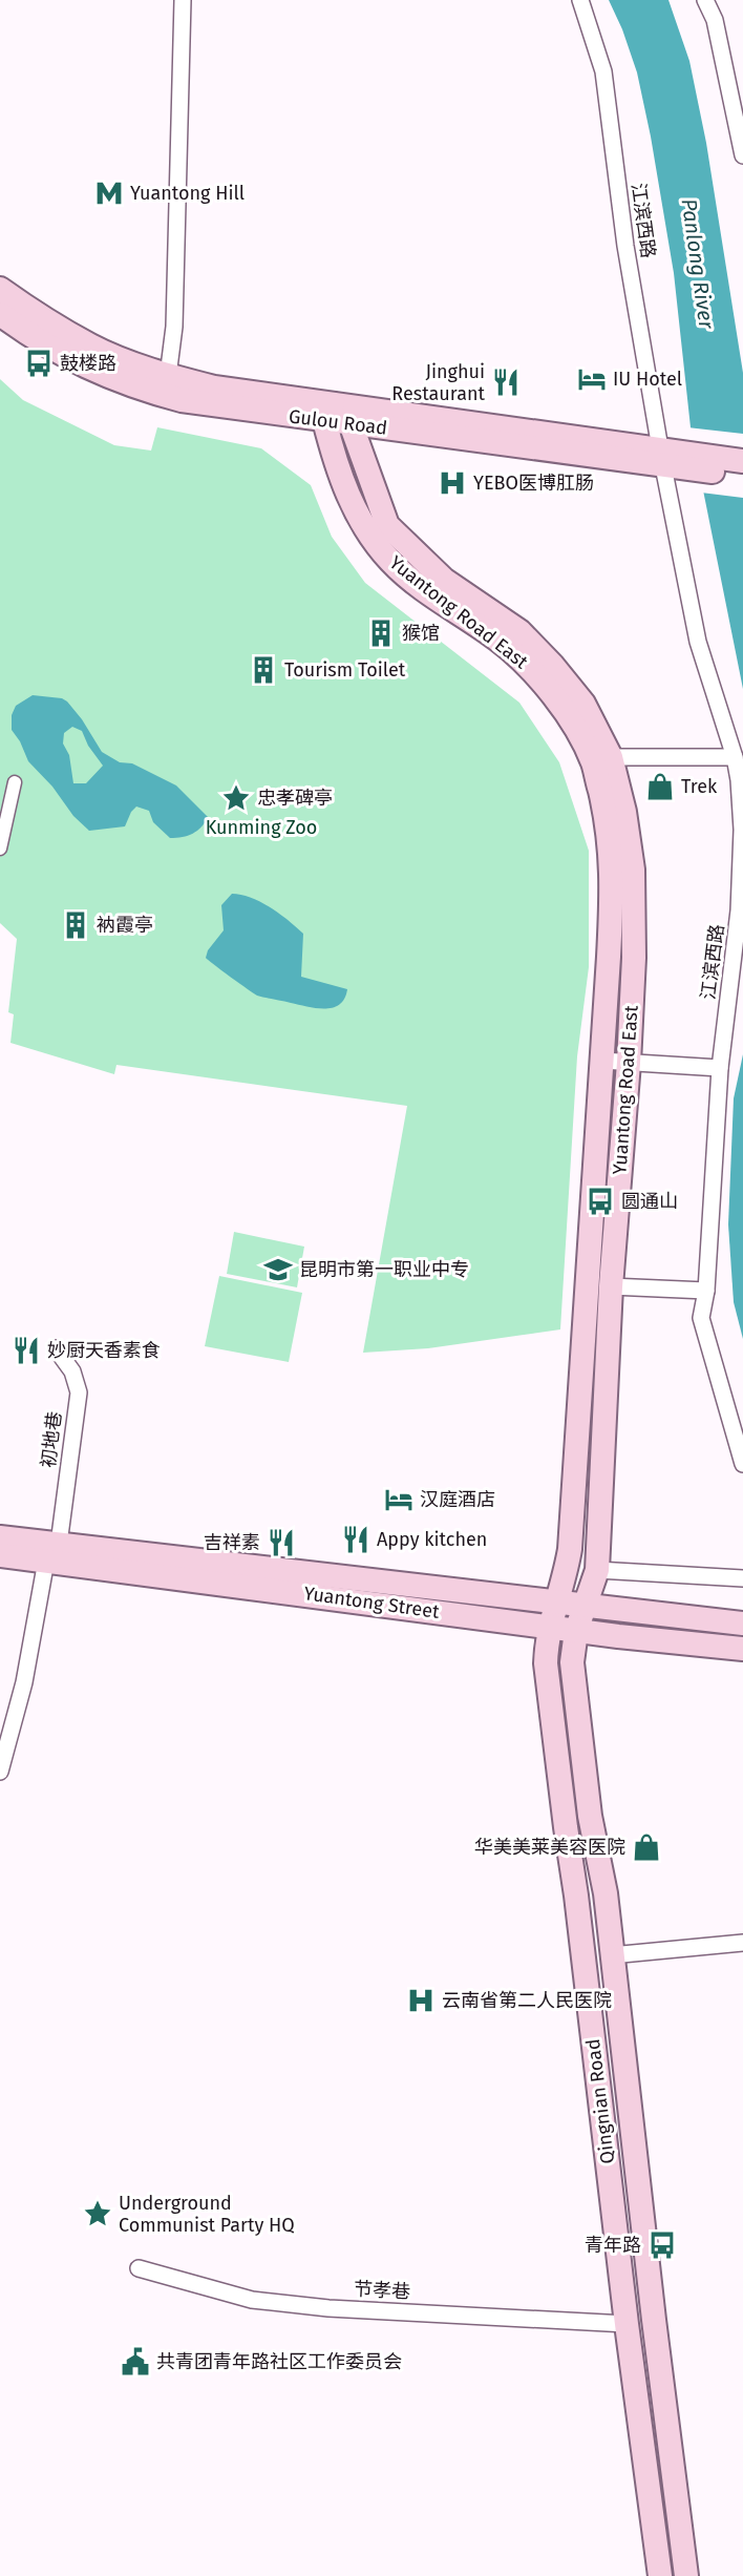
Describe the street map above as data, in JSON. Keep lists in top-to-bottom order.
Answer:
{
  "streets": {
    "main road": [
      "Gulou Road",
      "Yuantong Road East",
      "Yuantong Street",
      "Qingnian Road"
    ],
    "street": ["江滨西路", "初地巷", "节孝巷"]
  },
  "crossings": [
    ["江滨西路", "Gulou Road"],
    ["Gulou Road", "Yuantong Road East"],
    ["Yuantong Road East", "Yuantong Street"],
    ["Yuantong Road East", "Qingnian Road"],
    ["初地巷", "Yuantong Street"],
    ["Yuantong Street", "Qingnian Road"],
    ["Qingnian Road", "节孝巷"]
  ],
  "water": ["Panlong River"],
  "parks": ["Kunming Zoo"],
  "places": {
    "metro station": ["Yuantong Hill"],
    "bus stop": ["鼓楼路", "圆通山", "青年路"],
    "hotel": ["IU Hotel", "汉庭酒店"],
    "restaurant": [
      "Jinghui Restaurant",
      "妙厨天香素食",
      "Appy kitchen",
      "吉祥素"
    ],
    "hospital": ["YEBO医博肛肠", "云南省第二人民医院"],
    "building": ["猴馆", "Tourism Toilet", "衲霞亭"],
    "shop": ["Trek", "华美美莱美容医院"],
    "place": ["忠孝碑亭", "Underground Communist Party HQ"],
    "school or university": ["昆明市第一职业中专"],
    "public building": ["共青团青年路社区工作委员会"]
  }
}
